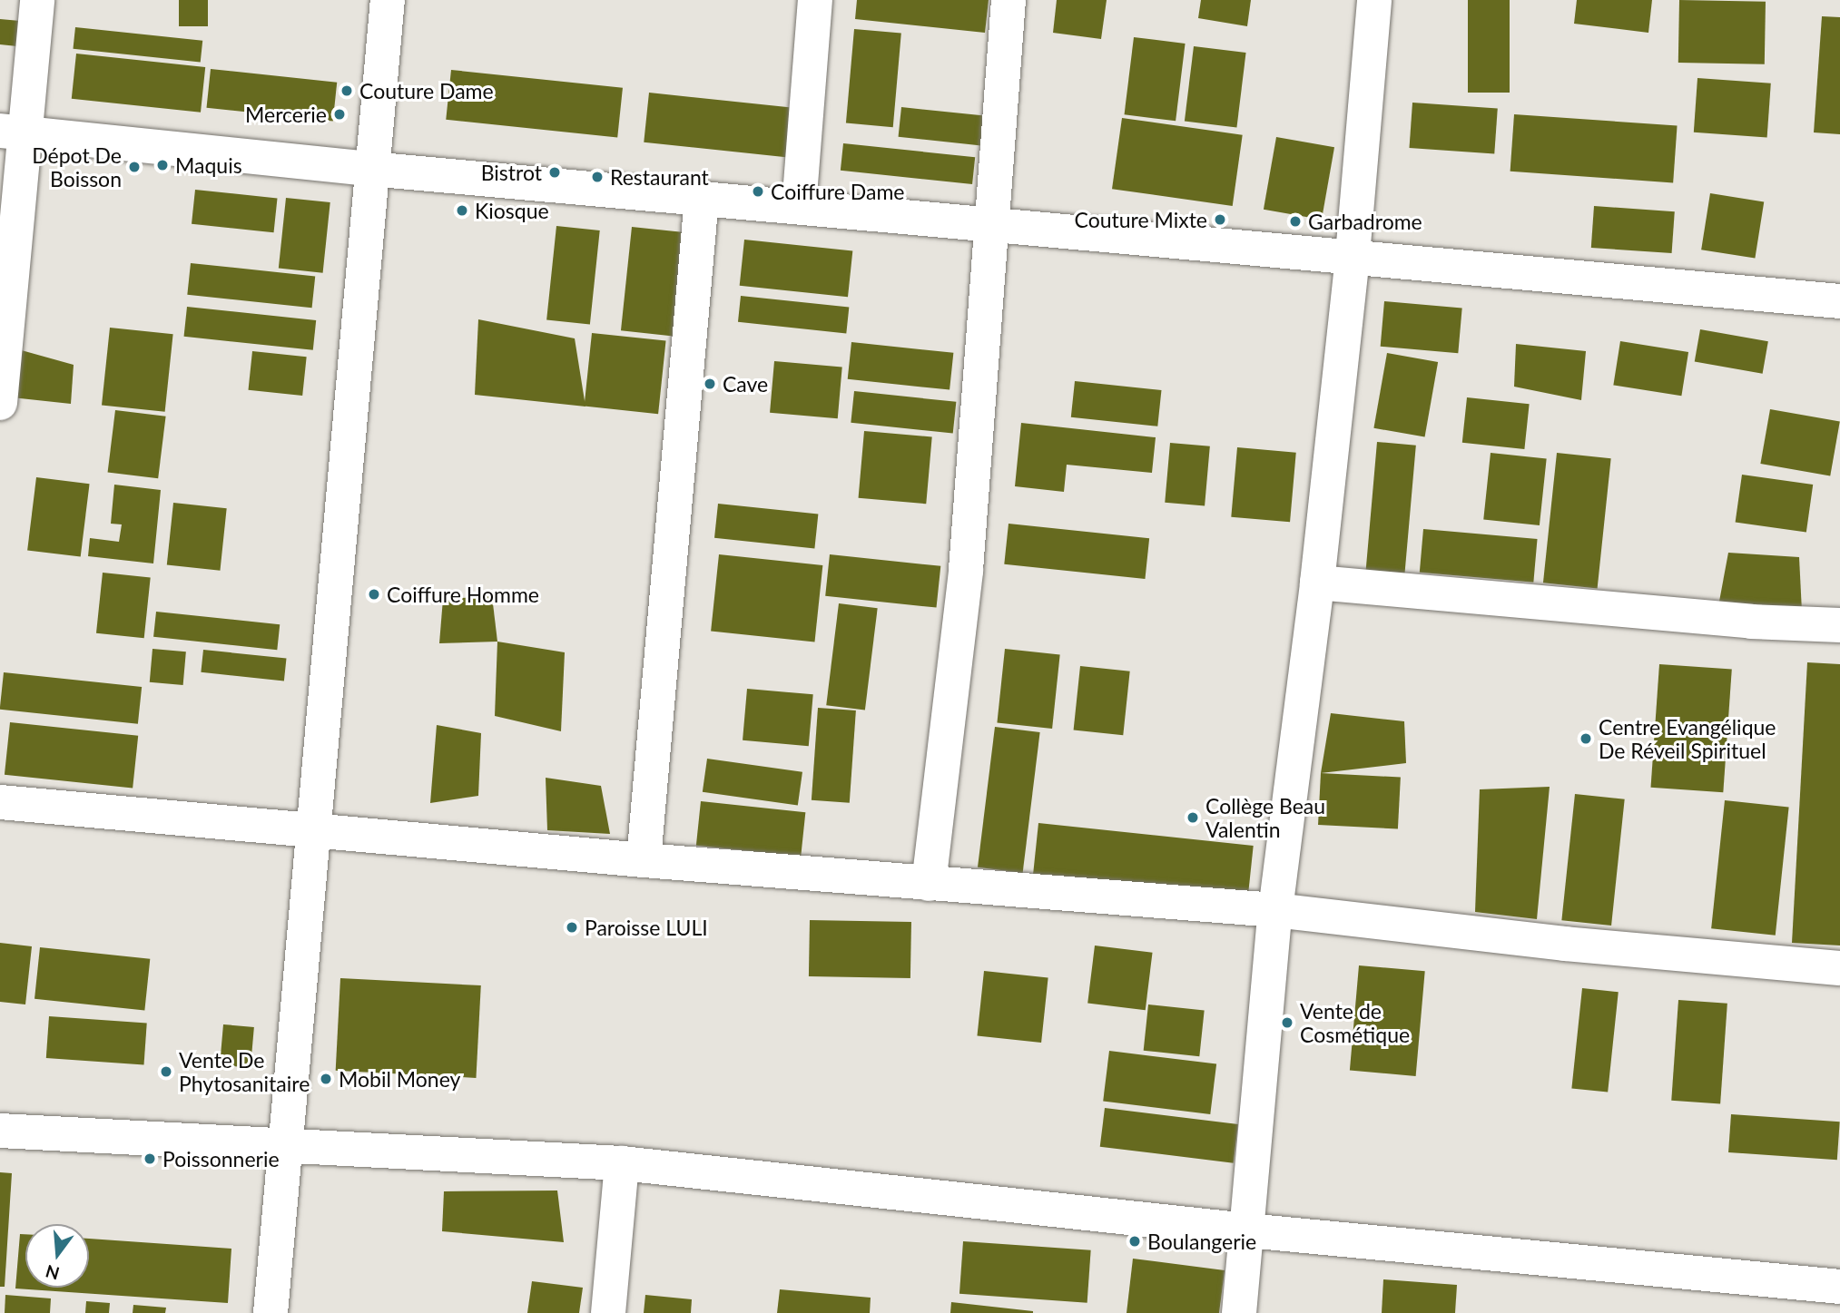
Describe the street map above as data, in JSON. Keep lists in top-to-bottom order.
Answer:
{
  "places": [
    "Couture Dame",
    "Mercerie",
    "Maquis",
    "Dépot De Boisson",
    "Bistrot",
    "Restaurant",
    "Coiffure Dame",
    "Kiosque",
    "Couture Mixte",
    "Garbadrome",
    "Cave",
    "Coiffure Homme",
    "Centre Evangélique De Réveil Spirituel",
    "Collège Beau Valentin",
    "Paroisse LULI",
    "Vente de Cosmétique",
    "Vente De Phytosanitaire",
    "Mobil Money",
    "Poissonnerie",
    "Boulangerie"
  ],
  "north": "bottom"
}
